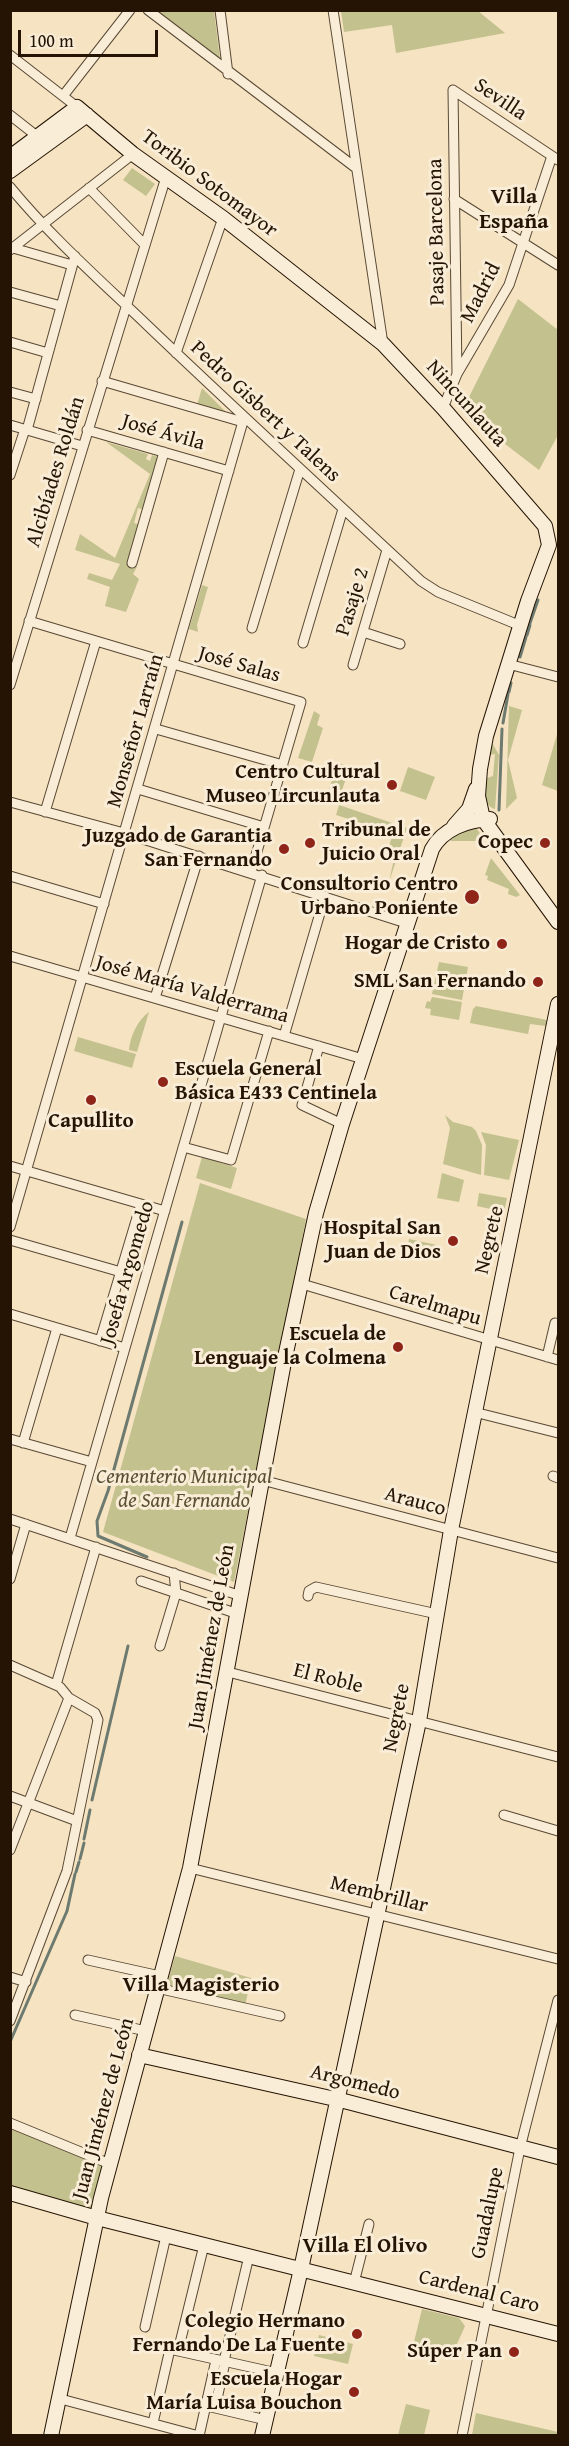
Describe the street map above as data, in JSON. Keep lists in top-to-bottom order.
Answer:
{
  "streets": {
    "main road": [
      "Toribio Sotomayor",
      "Nincunlauta",
      "Negrete",
      "Juan Jiménez de León",
      "Argomedo",
      "Cardenal Caro"
    ],
    "street": [
      "Sevilla",
      "Pasaje Barcelona",
      "Madrid",
      "Pedro Gisbert y Talens",
      "José Ávila",
      "Alcibíades Roldán",
      "Pasaje 2",
      "José Salas",
      "Monseñor Larraín",
      "José María Valderrama",
      "Josefa Argomedo",
      "Carelmapu",
      "Arauco",
      "El Roble",
      "Membrillar",
      "Guadalupe"
    ]
  },
  "crossings": [
    ["Sevilla", "Pasaje Barcelona"],
    ["Sevilla", "Madrid"],
    ["Toribio Sotomayor", "Nincunlauta"],
    ["Toribio Sotomayor", "Alcibíades Roldán"],
    ["Pasaje Barcelona", "Madrid"],
    ["Madrid", "Nincunlauta"],
    ["Nincunlauta", "Pedro Gisbert y Talens"],
    ["Nincunlauta", "Juan Jiménez de León"],
    ["Pedro Gisbert y Talens", "Alcibíades Roldán"],
    ["Pedro Gisbert y Talens", "Pasaje 2"],
    ["Pedro Gisbert y Talens", "Monseñor Larraín"],
    ["José Ávila", "Alcibíades Roldán"],
    ["José Ávila", "Monseñor Larraín"],
    ["Alcibíades Roldán", "José Salas"],
    ["José Salas", "Monseñor Larraín"],
    ["Monseñor Larraín", "José María Valderrama"],
    ["José María Valderrama", "Josefa Argomedo"],
    ["José María Valderrama", "Juan Jiménez de León"],
    ["Negrete", "Carelmapu"],
    ["Negrete", "Arauco"],
    ["Negrete", "El Roble"],
    ["Negrete", "Membrillar"],
    ["Negrete", "Argomedo"],
    ["Negrete", "Cardenal Caro"],
    ["Carelmapu", "Juan Jiménez de León"],
    ["Arauco", "Juan Jiménez de León"],
    ["Juan Jiménez de León", "El Roble"],
    ["Juan Jiménez de León", "Membrillar"],
    ["Juan Jiménez de León", "Argomedo"],
    ["Juan Jiménez de León", "Cardenal Caro"],
    ["Argomedo", "Guadalupe"],
    ["Guadalupe", "Cardenal Caro"]
  ],
  "districts": ["Villa España", "Villa Magisterio", "Villa El Olivo"],
  "parks": ["Cementerio Municipal de San Fernando"],
  "places": [
    "Centro Cultural Museo Lircunlauta",
    "Tribunal de Juicio Oral",
    "Copec",
    "Juzgado de Garantia San Fernando",
    "Consultorio Centro Urbano Poniente",
    "Hogar de Cristo",
    "SML San Fernando",
    "Escuela General Básica E433 Centinela",
    "Capullito",
    "Hospital San Juan de Dios",
    "Escuela de Lenguaje la Colmena",
    "Colegio Hermano Fernando De La Fuente",
    "Súper Pan",
    "Escuela Hogar María Luisa Bouchon"
  ],
  "scale_bar": "100 m"
}
